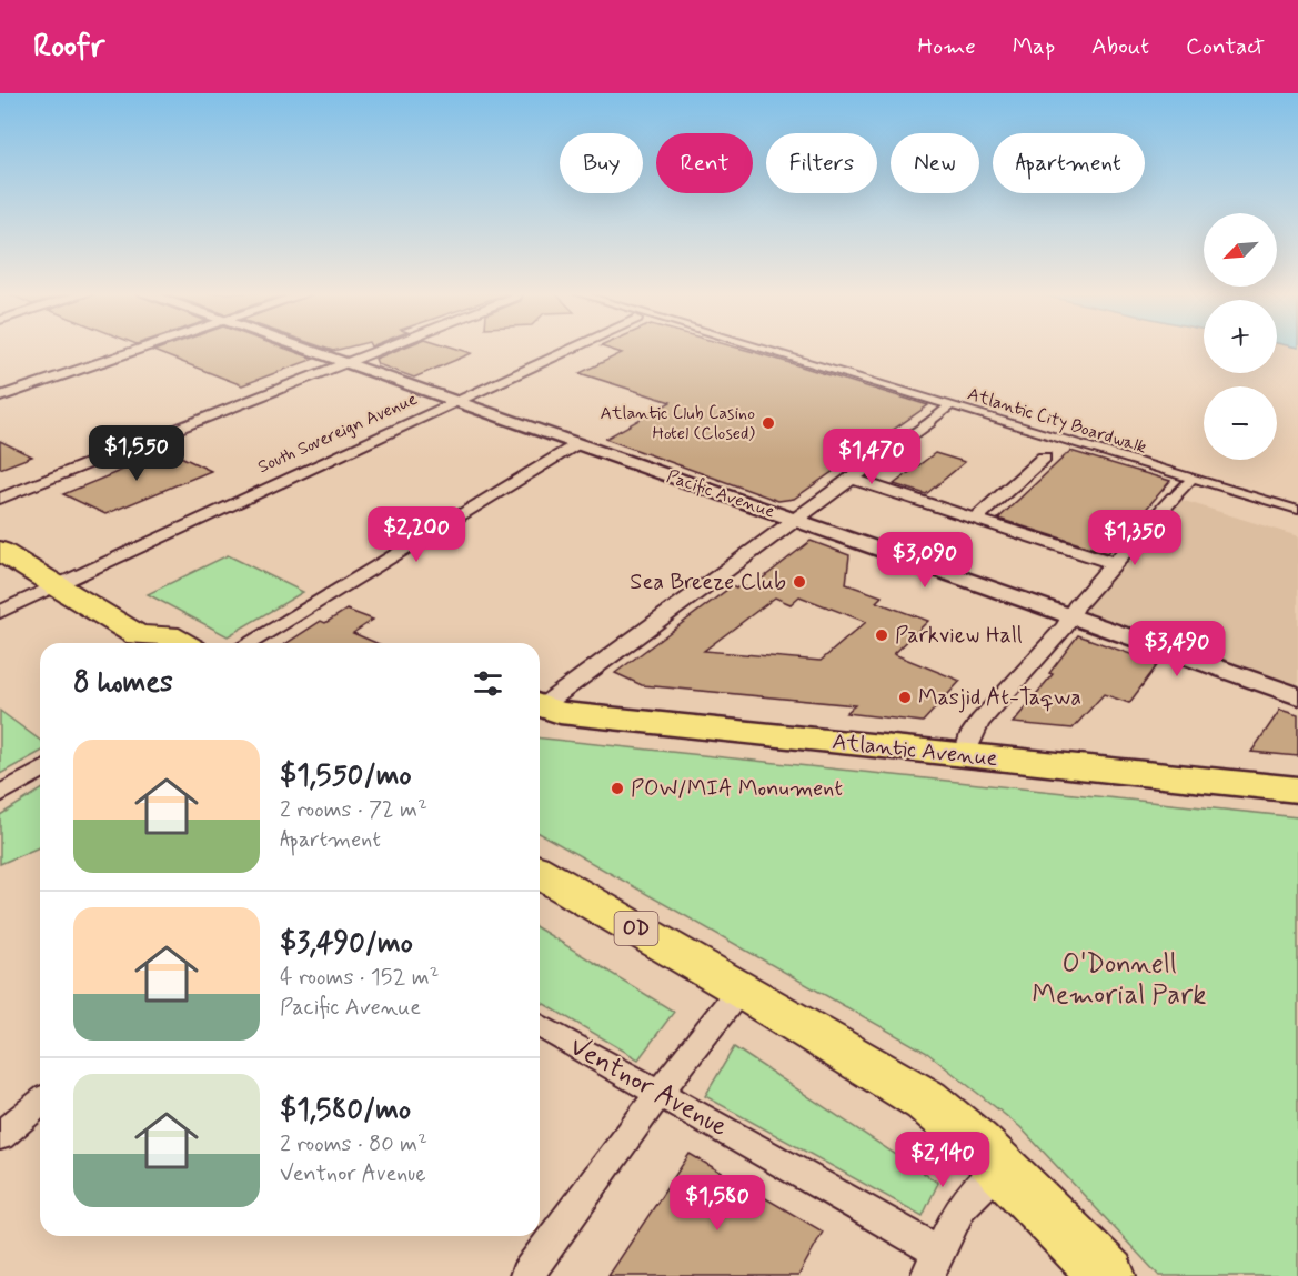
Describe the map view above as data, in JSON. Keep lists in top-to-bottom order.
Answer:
{
  "streets": {
    "highway": ["OD"],
    "main road": ["Atlantic Avenue"],
    "street": [
      "Atlantic City Boardwalk",
      "South Sovereign Avenue",
      "Pacific Avenue",
      "Ventnor Avenue"
    ]
  },
  "crossings": [
    ["South Sovereign Avenue", "Pacific Avenue"]
  ],
  "parks": ["O'Donnell Memorial Park"],
  "places": [
    "Atlantic Club Casino Hotel (Closed)",
    "Sea Breeze Club",
    "Parkview Hall",
    "Masjid At-Taqwa",
    "POW/MIA Monument"
  ],
  "north": "bottom left",
  "page": {
    "header": "Roofr",
    "nav": [
      "Home",
      "Map",
      "About",
      "Contact"
    ],
    "chip": [
      "Buy",
      "Rent",
      "Filters",
      "New",
      "Apartment"
    ],
    "map_buttons": ["+", "−"],
    "price": [
      "$1,550",
      "$1,470",
      "$2,200",
      "$1,350",
      "$3,090",
      "$3,490",
      "$2,140",
      "$1,580"
    ],
    "heading": "8 homes",
    "list": [
      {
        "name": "$1,550/mo",
        "note": "2 rooms · 72 m² · Apartment"
      },
      {
        "name": "$3,490/mo",
        "note": "4 rooms · 152 m² · Pacific Avenue"
      },
      {
        "name": "$1,580/mo",
        "note": "2 rooms · 80 m² · Ventnor Avenue"
      }
    ]
  }
}
